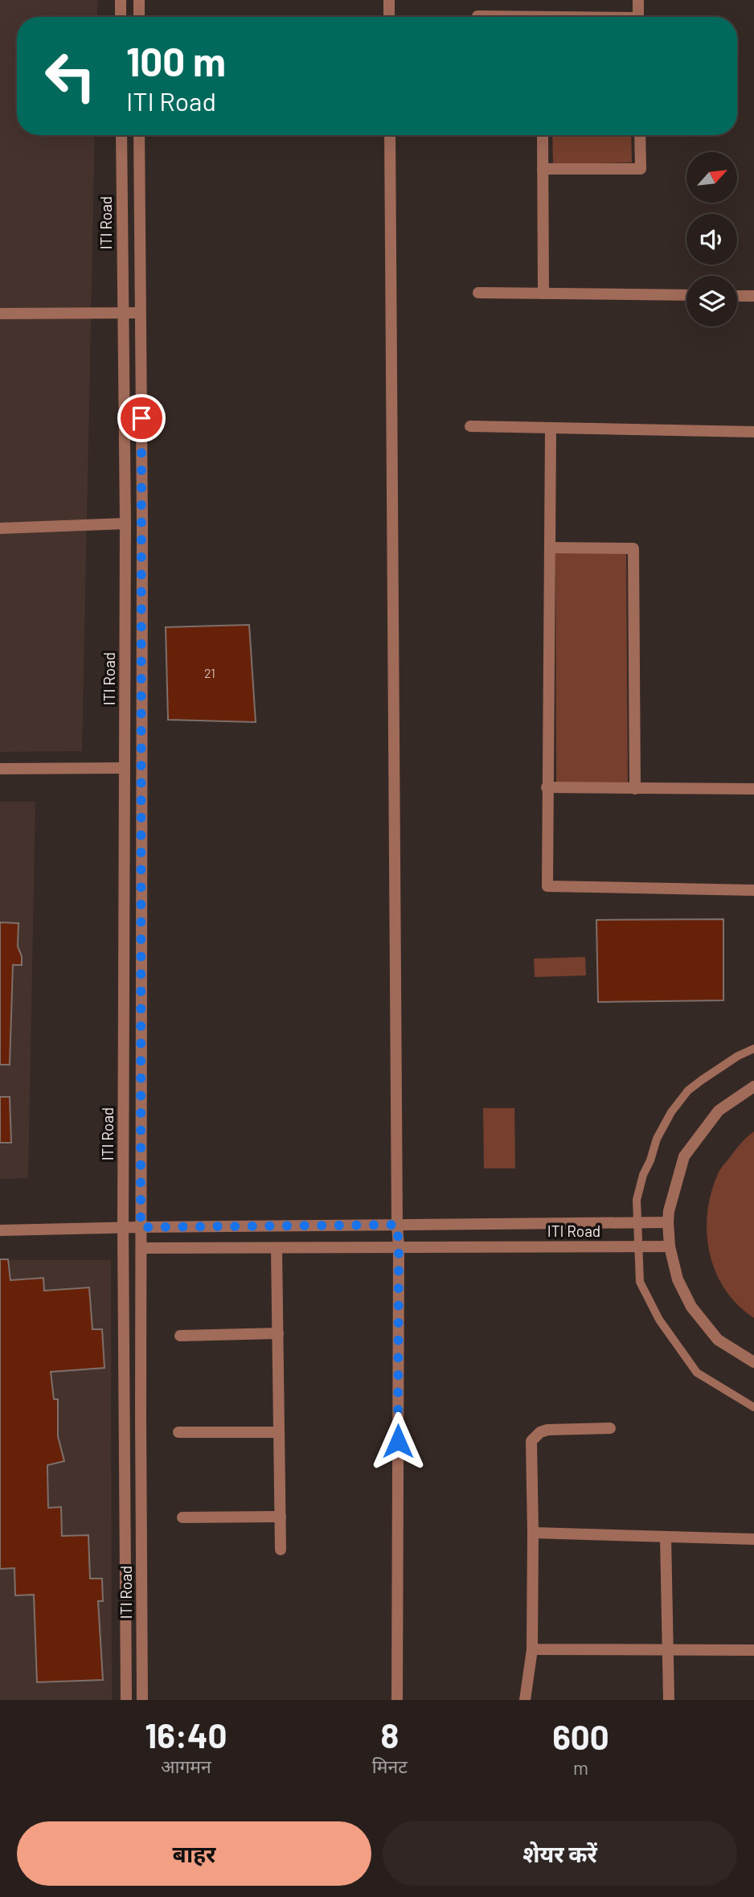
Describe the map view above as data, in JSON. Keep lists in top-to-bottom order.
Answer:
{
  "streets": {
    "street": ["ITI Road"]
  },
  "house_numbers": ["21"],
  "north": "top right",
  "page": {
    "turn": ["100 m", "ITI Road"],
    "eta": [
      "16:40",
      "आगमन",
      "8",
      "मिनट",
      "600",
      "m"
    ],
    "buttons": ["बाहर", "शेयर करें"]
  }
}
